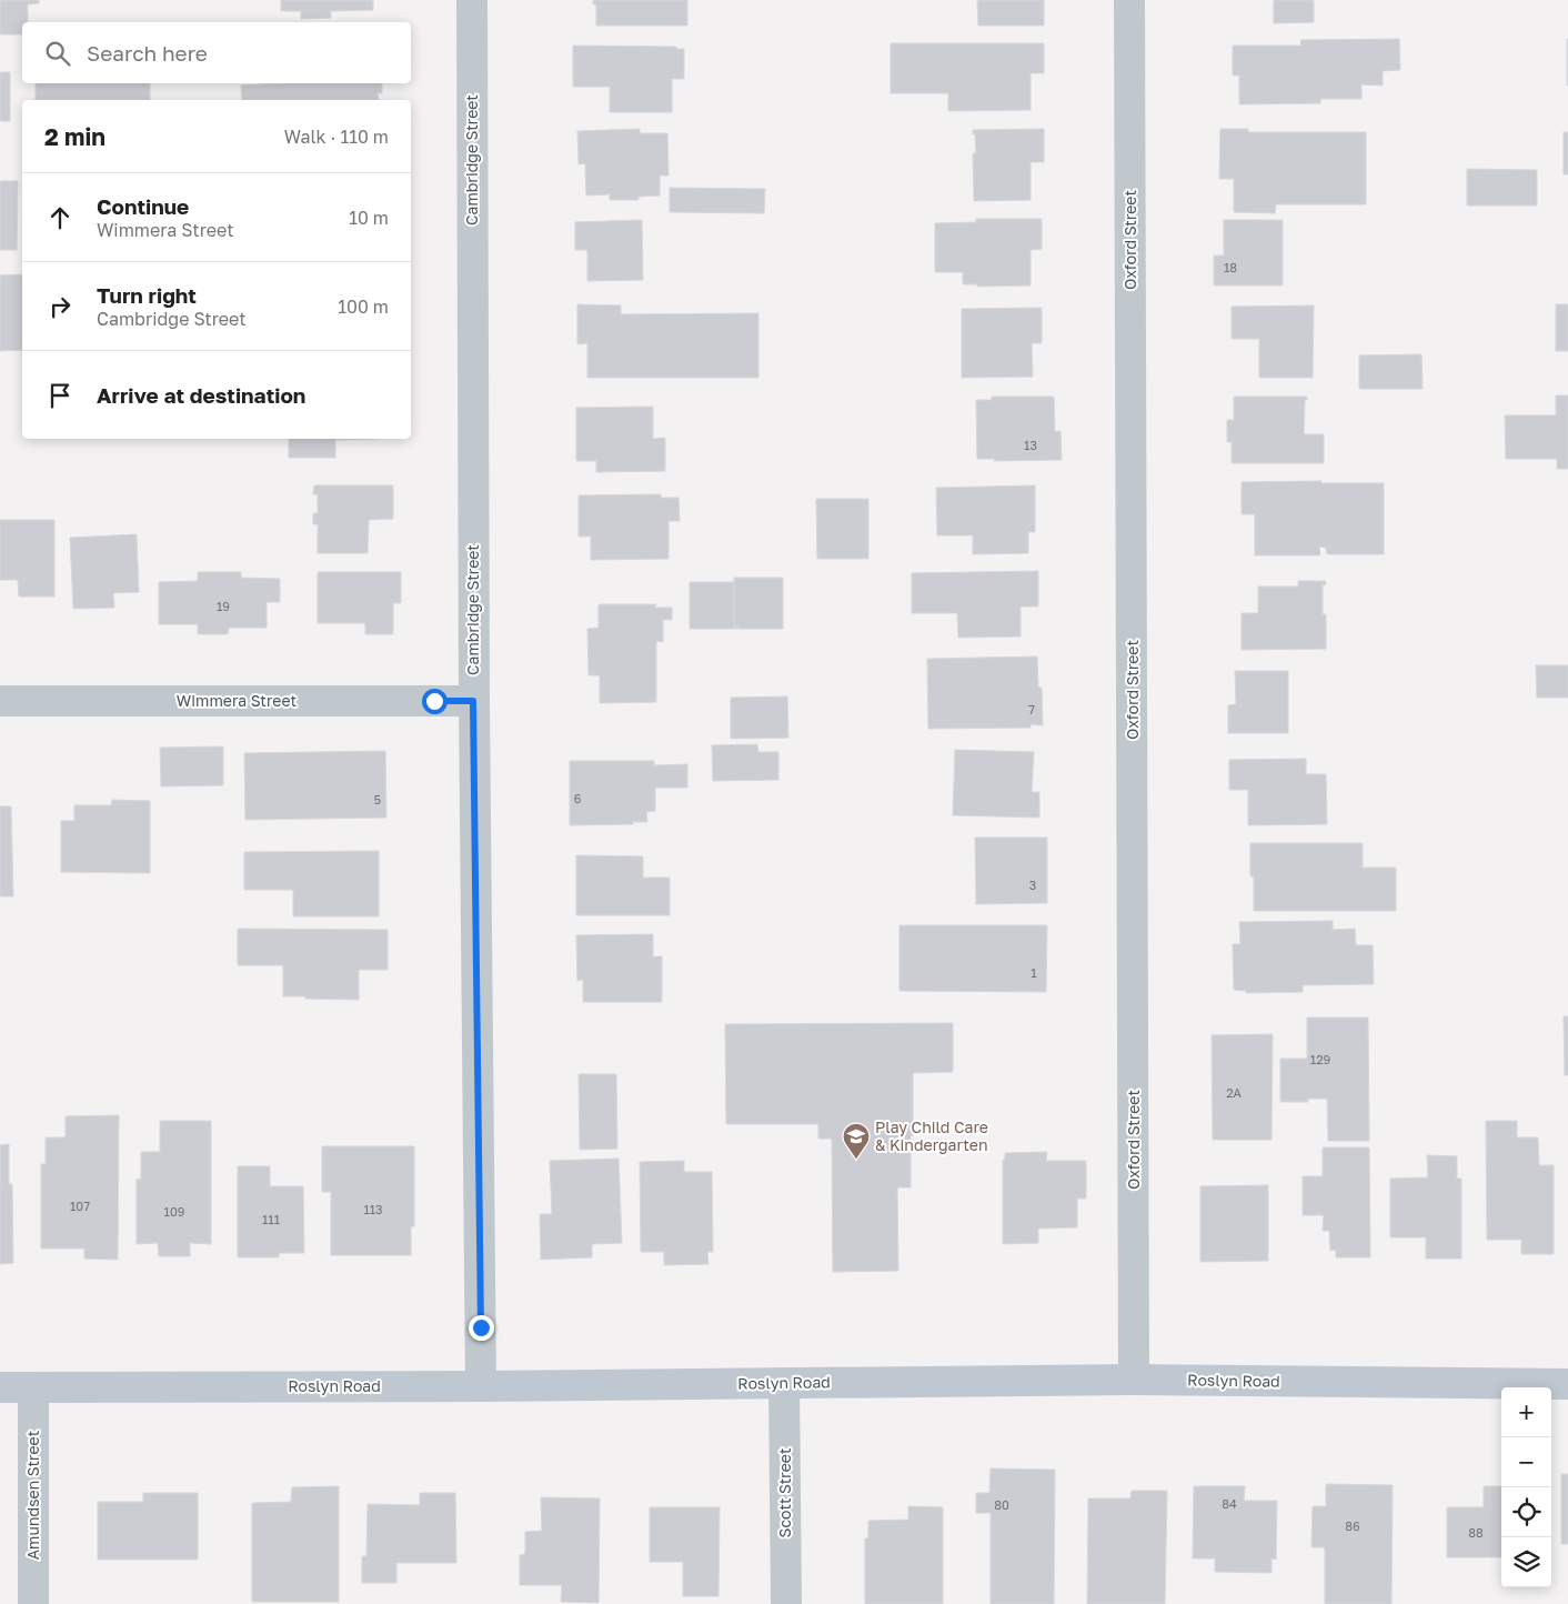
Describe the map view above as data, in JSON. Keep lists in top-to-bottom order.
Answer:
{
  "streets": {
    "street": [
      "Cambridge Street",
      "Oxford Street",
      "Wimmera Street",
      "Roslyn Road",
      "Scott Street",
      "Amundsen Street"
    ]
  },
  "crossings": [
    ["Cambridge Street", "Wimmera Street"],
    ["Cambridge Street", "Roslyn Road"],
    ["Oxford Street", "Roslyn Road"],
    ["Roslyn Road", "Scott Street"],
    ["Roslyn Road", "Amundsen Street"]
  ],
  "places": {
    "school or university": ["Play Child Care & Kindergarten"]
  },
  "house_numbers": [
    "18",
    "13",
    "19",
    "7",
    "6",
    "5",
    "3",
    "1",
    "129",
    "2A",
    "107",
    "113",
    "109",
    "111",
    "84",
    "80",
    "86",
    "88"
  ],
  "page": {
    "search": "Search here",
    "heading": ["2 min", "Walk · 110 m"],
    "list": [
      ["Continue", "Wimmera Street", "10 m"],
      ["Turn right", "Cambridge Street", "100 m"],
      "Arrive at destination"
    ],
    "map_buttons": ["+", "−"]
  }
}
